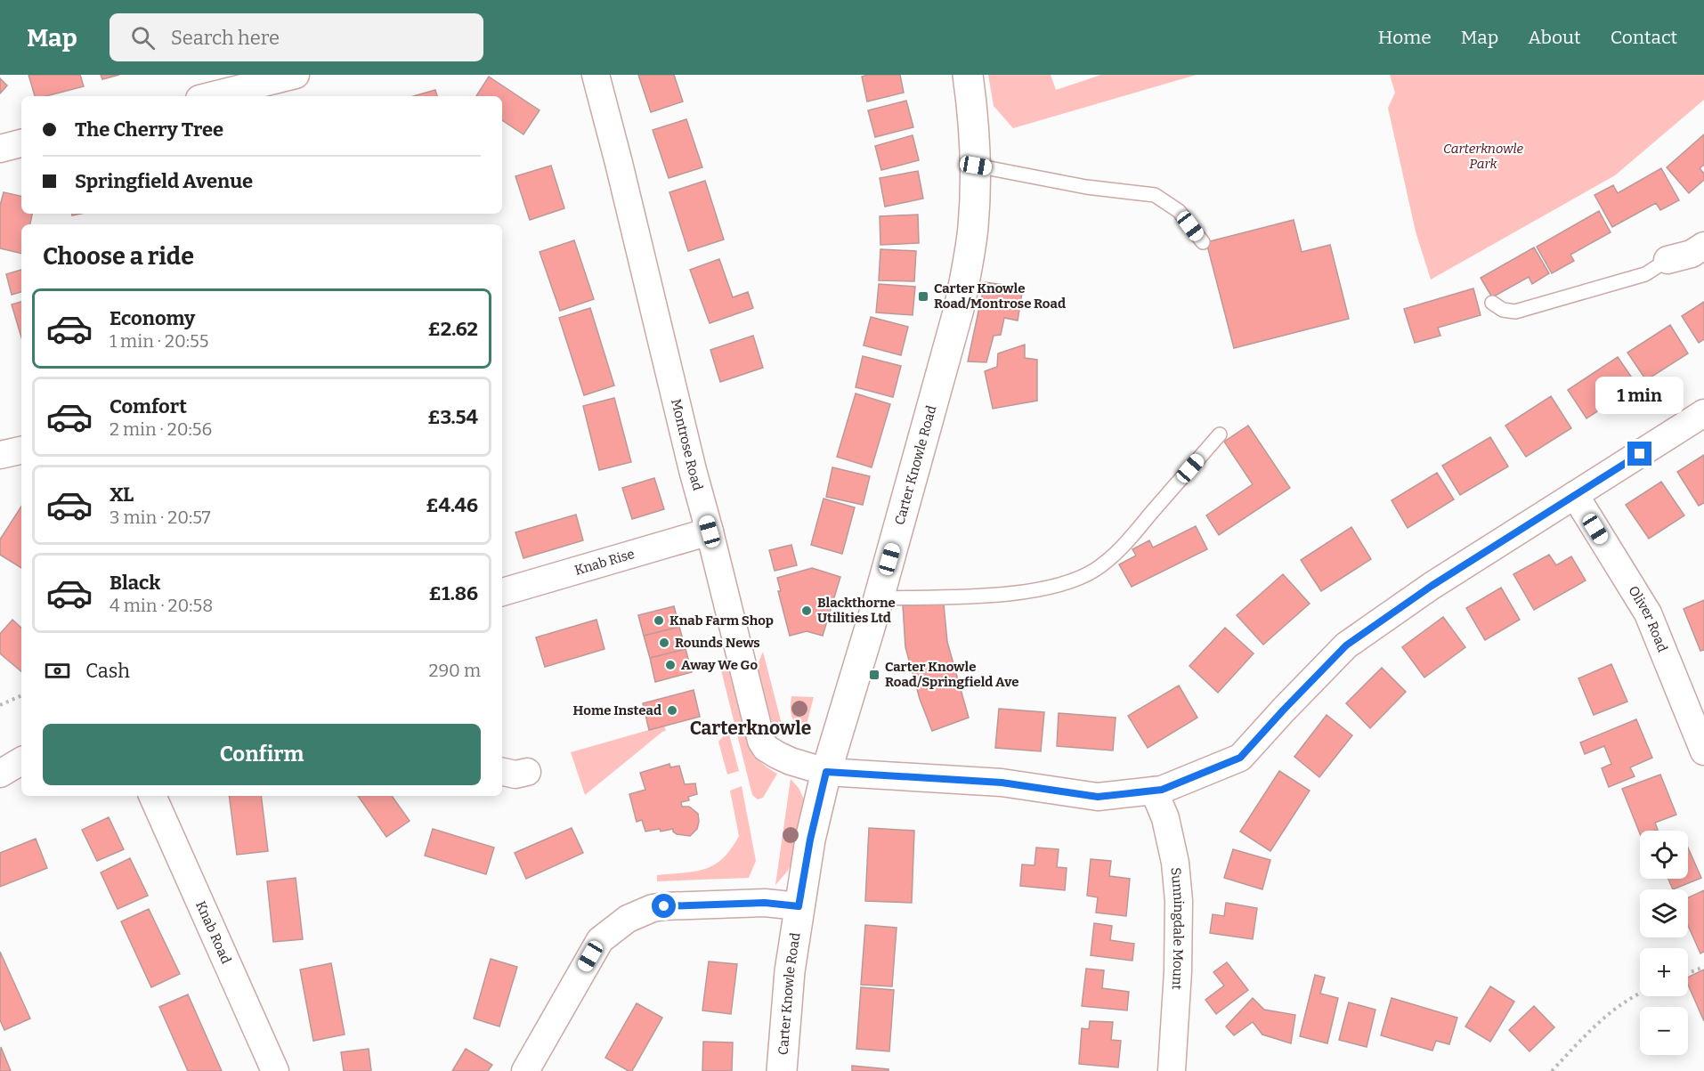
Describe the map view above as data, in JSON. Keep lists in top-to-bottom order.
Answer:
{
  "streets": {
    "street": [
      "Montrose Road",
      "Carter Knowle Road",
      "Knab Rise",
      "Oliver Road",
      "Sunningdale Mount",
      "Knab Road"
    ]
  },
  "crossings": [
    ["Montrose Road", "Carter Knowle Road"],
    ["Montrose Road", "Knab Rise"],
    ["Montrose Road", "Oliver Road"],
    ["Montrose Road", "Sunningdale Mount"]
  ],
  "districts": ["Carterknowle"],
  "parks": ["Carterknowle Park"],
  "places": {
    "transit": ["Carter Knowle Road/Montrose Road", "Carter Knowle Road/Springfield Ave"],
    "other": [
      "Blackthorne Utilities Ltd",
      "Knab Farm Shop",
      "Rounds News",
      "Away We Go",
      "Home Instead"
    ]
  },
  "page": {
    "header": "Map",
    "search": "Search here",
    "nav": [
      "Home",
      "Map",
      "About",
      "Contact"
    ],
    "banner": ["The Cherry Tree", "Springfield Avenue"],
    "heading": "Choose a ride",
    "list": [
      {
        "name": "Economy",
        "note": "1 min · 20:55",
        "value": "£2.62"
      },
      {
        "name": "Comfort",
        "note": "2 min · 20:56",
        "value": "£3.54"
      },
      {
        "name": "XL",
        "note": "3 min · 20:57",
        "value": "£4.46"
      },
      {
        "name": "Black",
        "note": "4 min · 20:58",
        "value": "£1.86"
      }
    ],
    "bubble": "1 min",
    "pay": ["Cash", "290 m"],
    "buttons": "Confirm",
    "map_buttons": ["+", "−"]
  }
}
